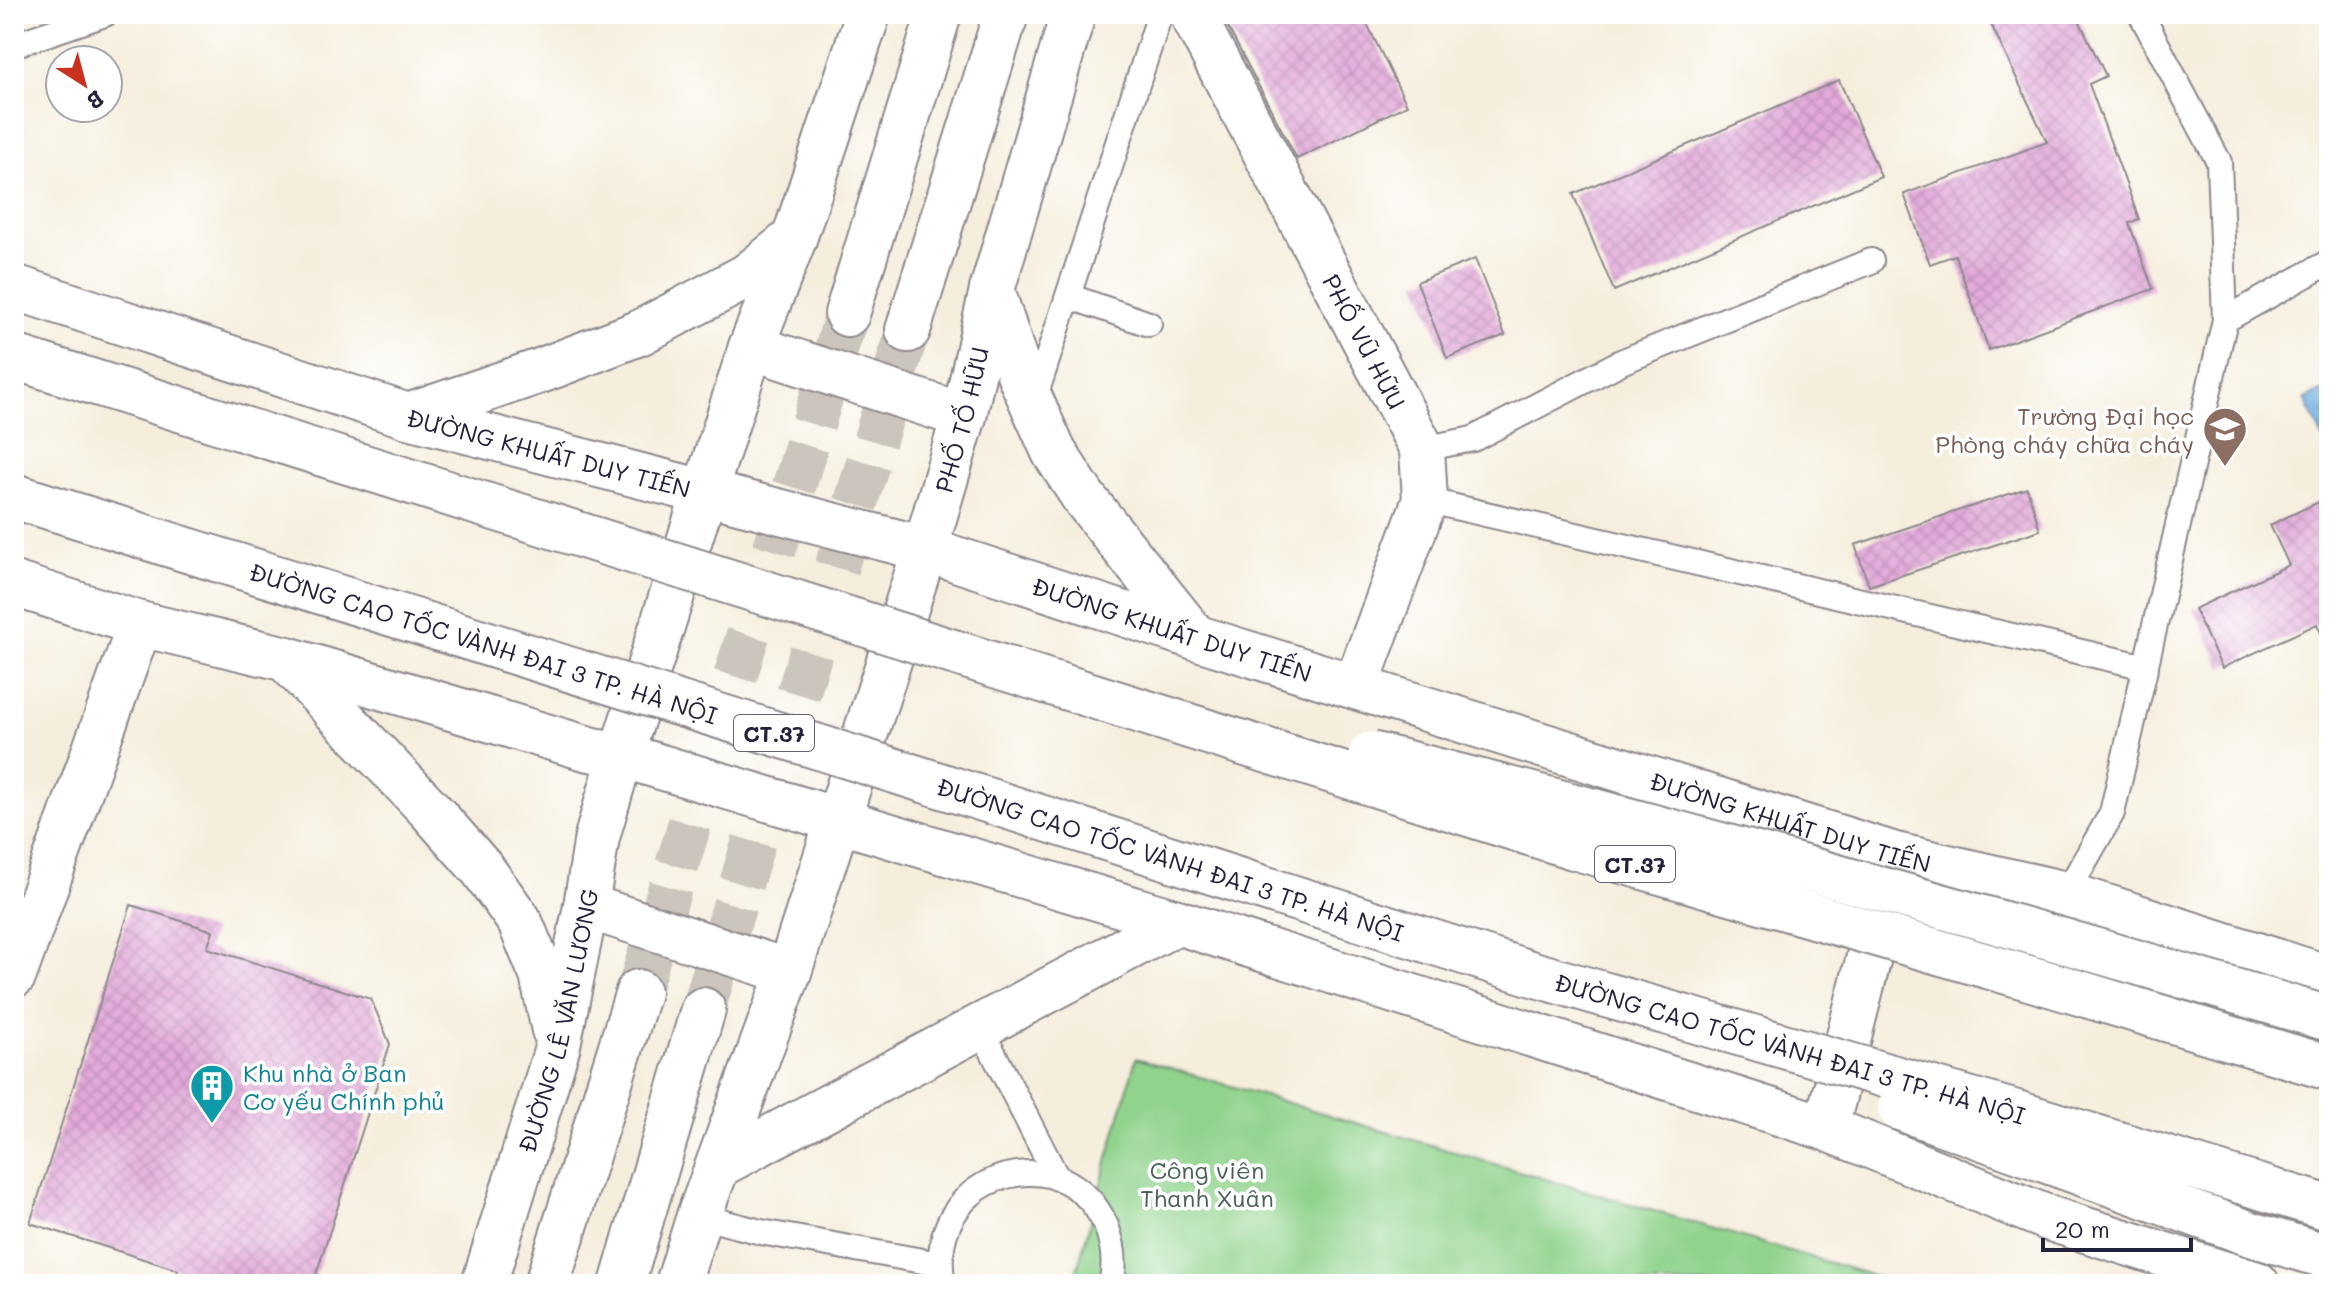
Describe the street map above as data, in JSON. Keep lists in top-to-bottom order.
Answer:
{
  "streets": {
    "main road": [
      "PHỐ VŨ HỮU",
      "PHỐ TỐ HỮU",
      "ĐƯỜNG KHUẤT DUY TIẾN",
      "ĐƯỜNG CAO TỐC VÀNH ĐAI 3 TP. HÀ NỘI",
      "CT.37",
      "ĐƯỜNG LÊ VĂN LƯƠNG"
    ]
  },
  "crossings": [
    ["PHỐ VŨ HỮU", "ĐƯỜNG KHUẤT DUY TIẾN"],
    ["PHỐ TỐ HỮU", "ĐƯỜNG KHUẤT DUY TIẾN"]
  ],
  "parks": ["Công viên Thanh Xuân"],
  "places": {
    "school or university": ["Trường Đại học Phòng cháy chữa cháy"],
    "building": ["Khu nhà ở Ban Cơ yếu Chính phủ"]
  },
  "scale_bar": "20 m",
  "north": "bottom right"
}
